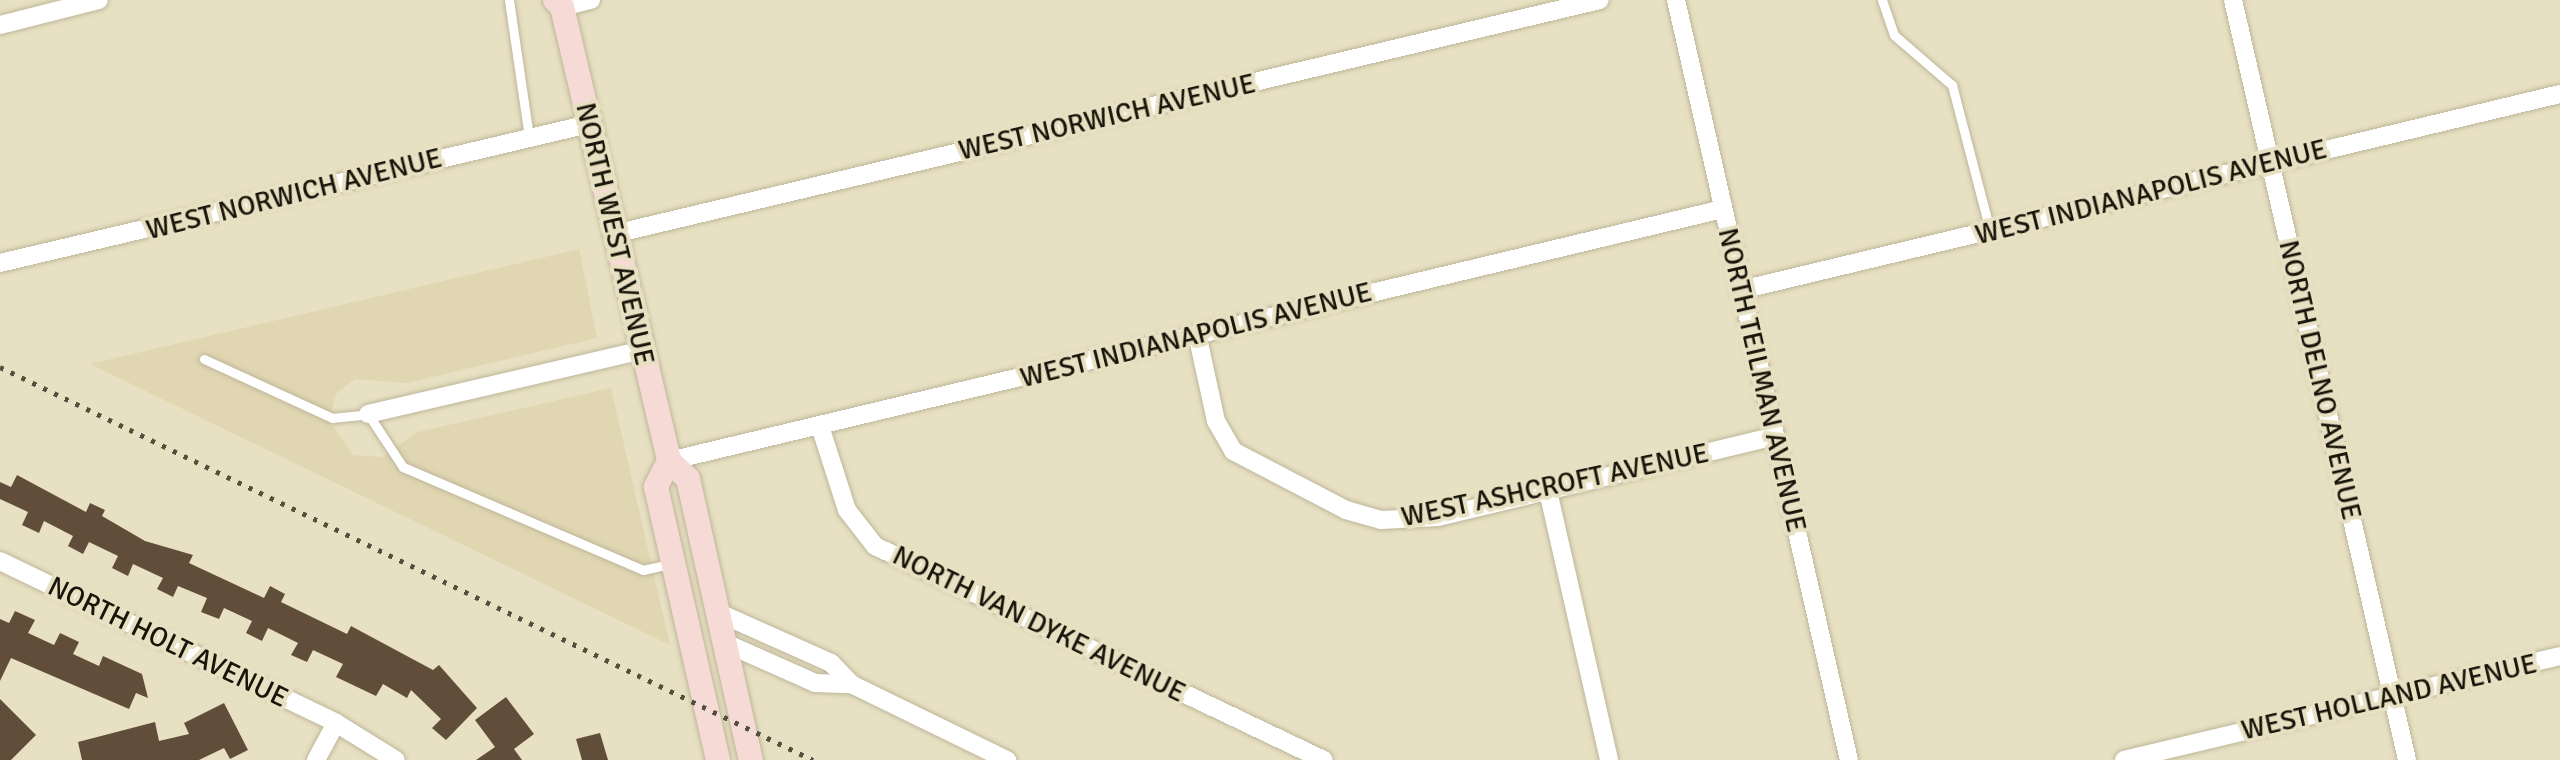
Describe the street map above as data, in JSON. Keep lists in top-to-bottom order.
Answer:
{
  "streets": {
    "main road": ["NORTH WEST AVENUE"],
    "street": [
      "WEST NORWICH AVENUE",
      "WEST INDIANAPOLIS AVENUE",
      "NORTH TEILMAN AVENUE",
      "NORTH DELNO AVENUE",
      "WEST ASHCROFT AVENUE",
      "NORTH VAN DYKE AVENUE",
      "NORTH HOLT AVENUE",
      "WEST HOLLAND AVENUE"
    ]
  },
  "crossings": [
    ["WEST NORWICH AVENUE", "NORTH WEST AVENUE"],
    ["WEST INDIANAPOLIS AVENUE", "NORTH WEST AVENUE"],
    ["WEST INDIANAPOLIS AVENUE", "NORTH TEILMAN AVENUE"],
    ["WEST INDIANAPOLIS AVENUE", "NORTH DELNO AVENUE"],
    ["WEST INDIANAPOLIS AVENUE", "WEST ASHCROFT AVENUE"],
    ["WEST INDIANAPOLIS AVENUE", "NORTH VAN DYKE AVENUE"],
    ["NORTH TEILMAN AVENUE", "WEST ASHCROFT AVENUE"],
    ["NORTH DELNO AVENUE", "WEST HOLLAND AVENUE"]
  ]
}
